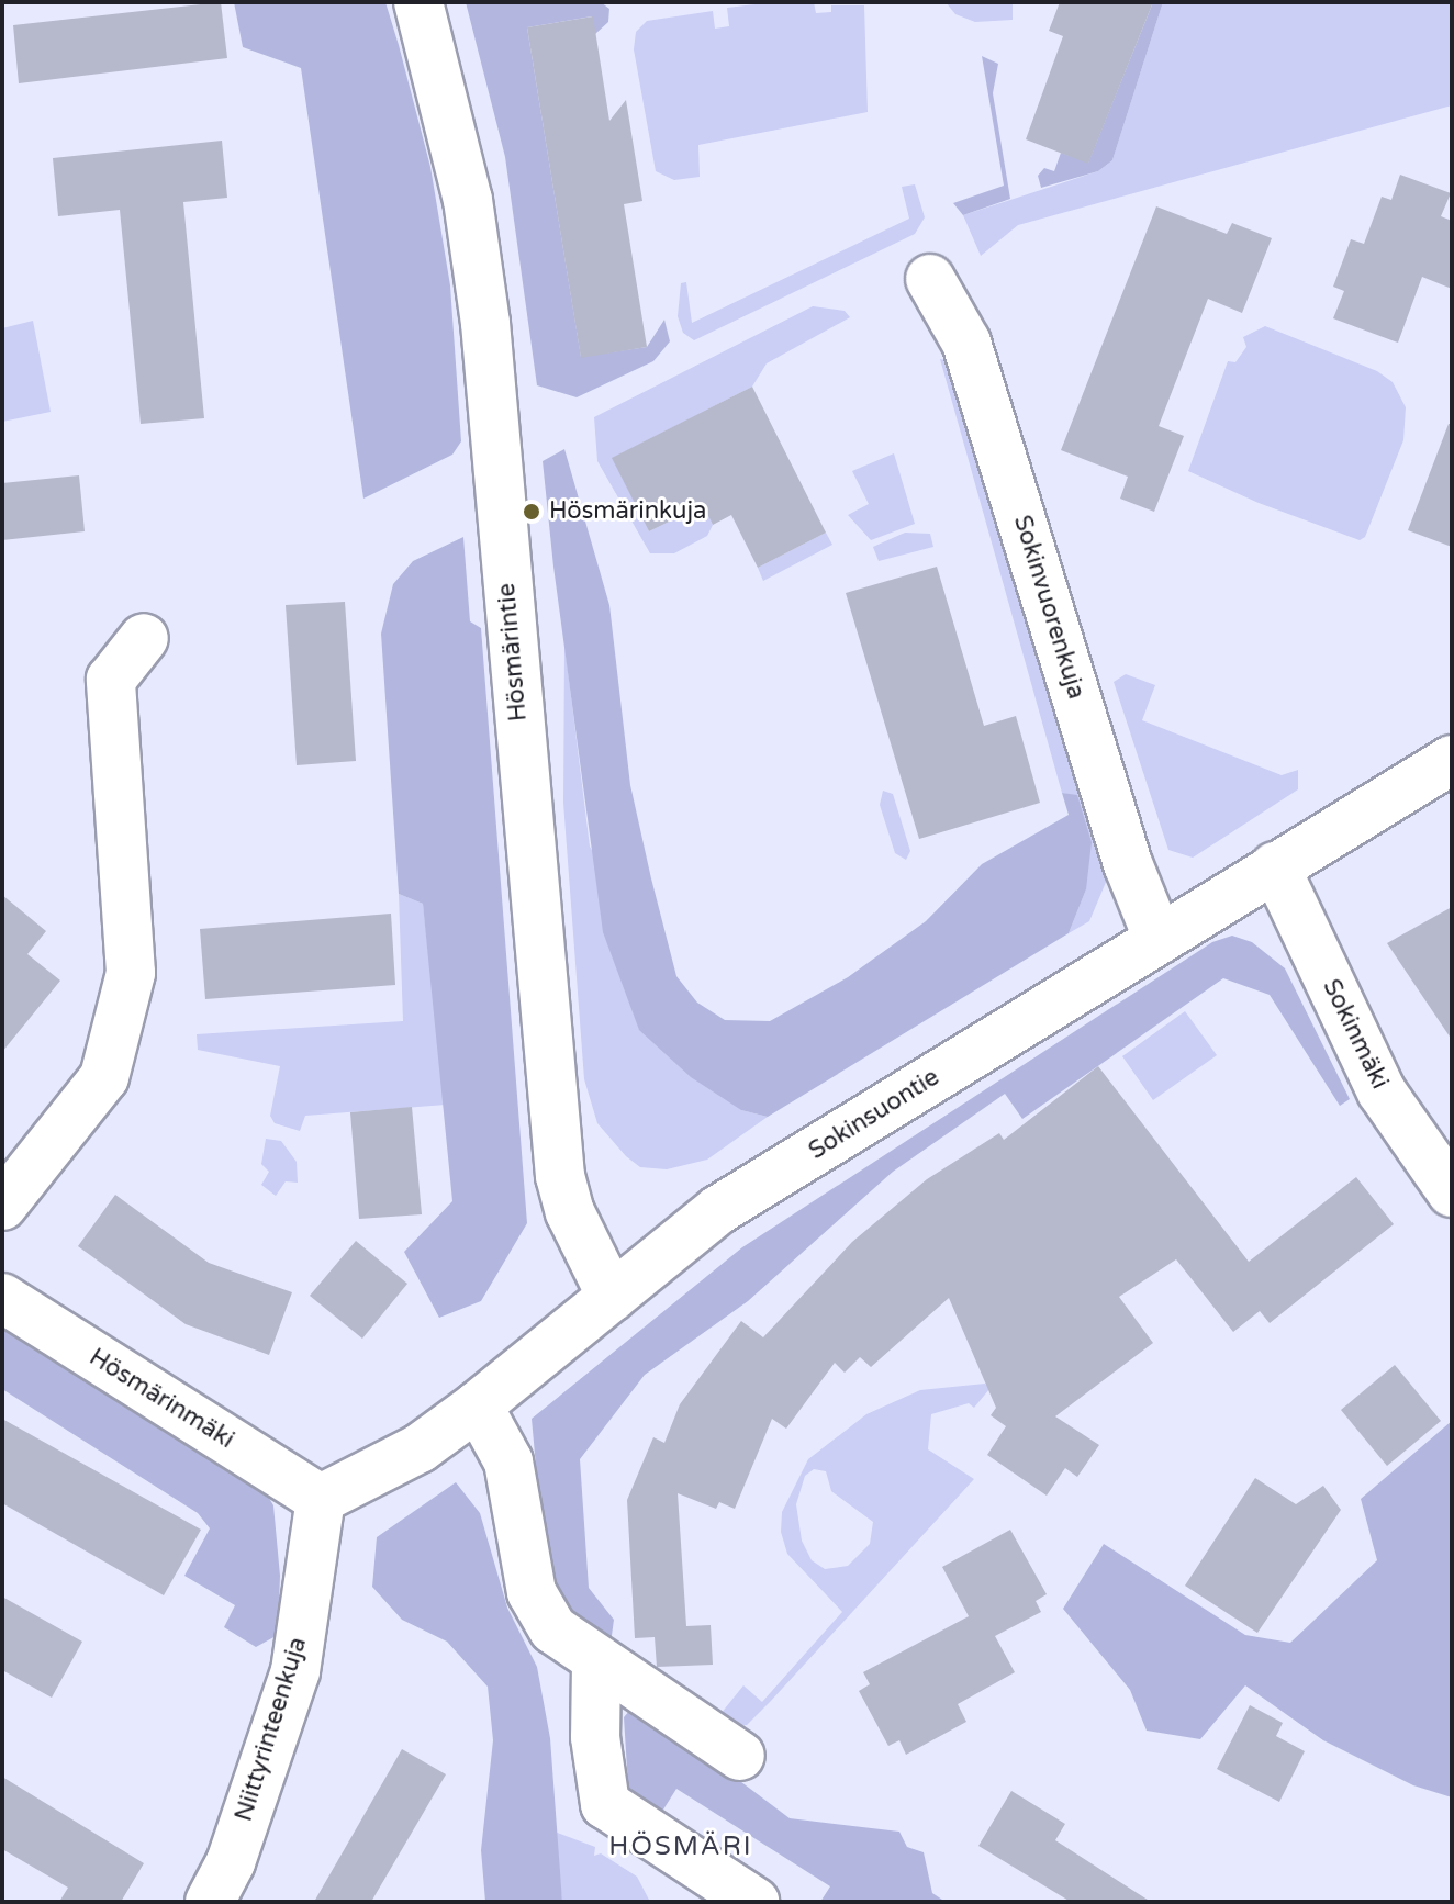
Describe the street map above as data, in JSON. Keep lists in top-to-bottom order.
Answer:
{
  "streets": {
    "street": [
      "Sokinvuorenkuja",
      "Hösmärintie",
      "Sokinmäki",
      "Sokinsuontie",
      "Hösmärinmäki",
      "Niittyrinteenkuja"
    ]
  },
  "crossings": [
    ["Sokinvuorenkuja", "Sokinsuontie"],
    ["Hösmärintie", "Sokinsuontie"],
    ["Sokinmäki", "Sokinsuontie"],
    ["Sokinsuontie", "Hösmärinmäki"],
    ["Sokinsuontie", "Niittyrinteenkuja"],
    ["Hösmärinmäki", "Niittyrinteenkuja"]
  ],
  "districts": ["HÖSMÄRI"],
  "places": ["Hösmärinkuja"]
}
